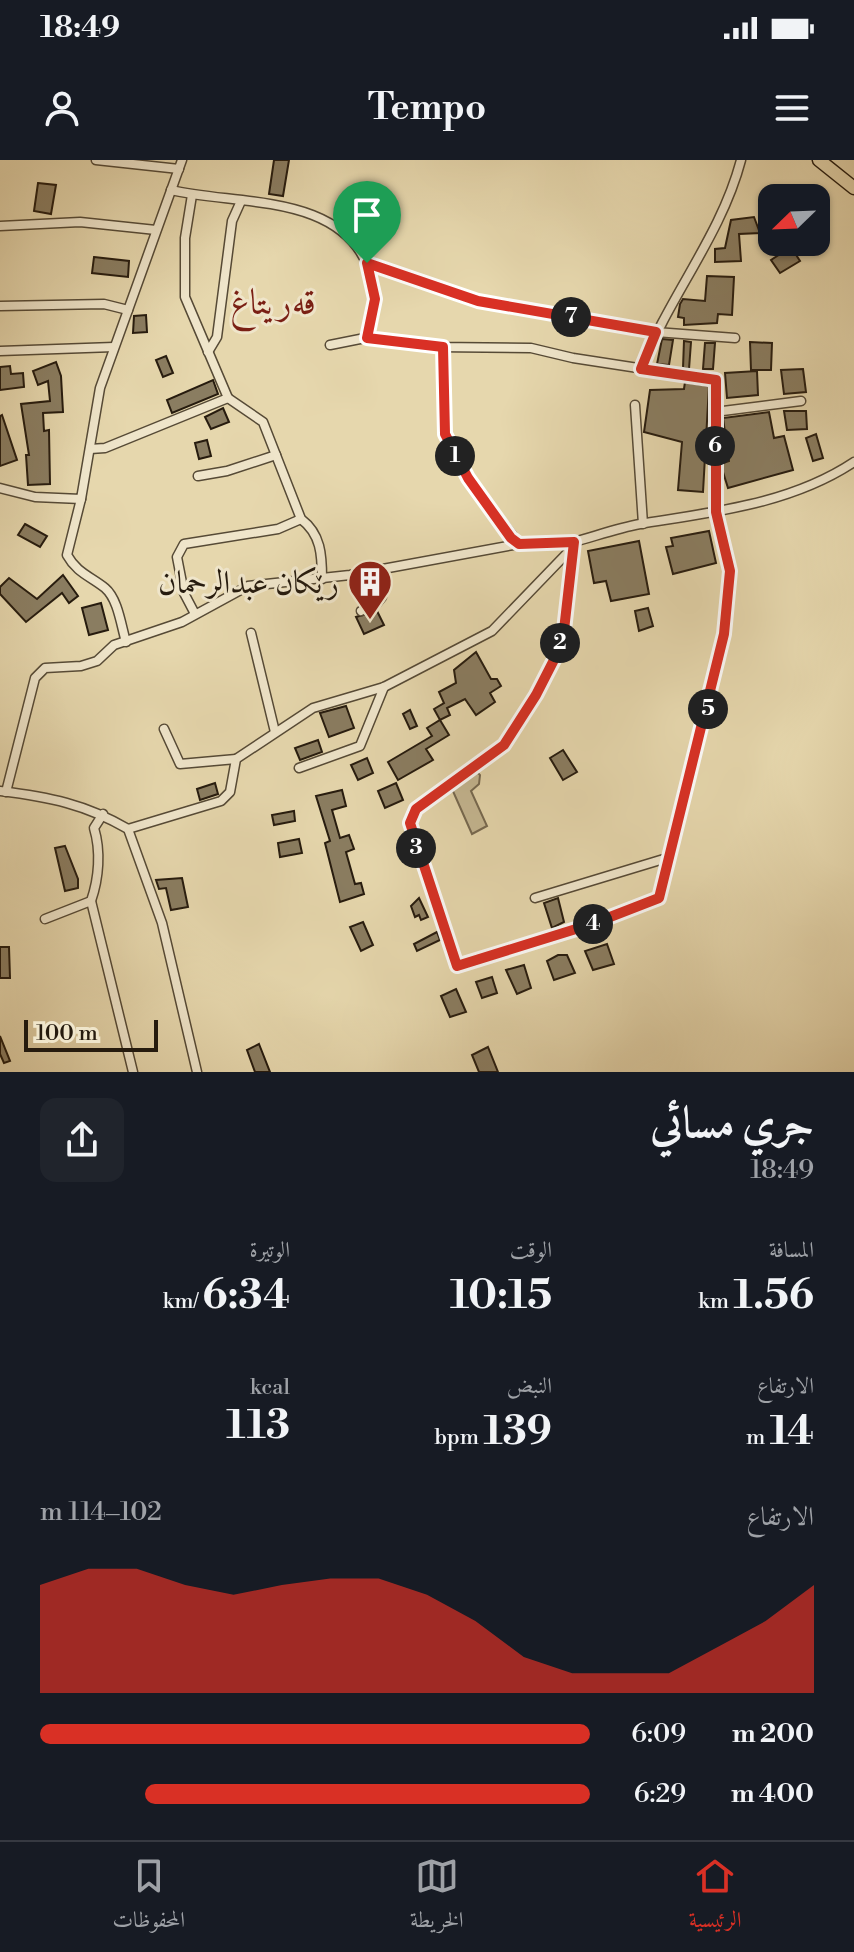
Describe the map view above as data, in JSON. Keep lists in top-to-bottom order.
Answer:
{
  "districts": ["قەریتاغ"],
  "places": {
    "building": ["رێكان عبدالرحمان"]
  },
  "scale_bar": "100 m",
  "north": "bottom left",
  "page": {
    "status": "18:49",
    "header": "Tempo",
    "pins": [
      "7",
      "6",
      "1",
      "2",
      "5",
      "3",
      "4"
    ],
    "scale": "100 m",
    "heading": ["جري مسائي", "18:49"],
    "stats": [
      ["المسافة", "1.56 km"],
      ["الوقت", "10:15"],
      ["الوتيرة", "6:34 /km"],
      ["الارتفاع", "14 m"],
      ["النبض", "139 bpm"],
      ["kcal", "113"]
    ],
    "chart": ["الارتفاع", "102–114 m"],
    "list": [
      {
        "name": "200 m",
        "note": "6:09"
      },
      {
        "name": "400 m",
        "note": "6:29"
      }
    ],
    "tabs": ["الرئيسية", "الخريطة", "المحفوظات"]
  }
}
